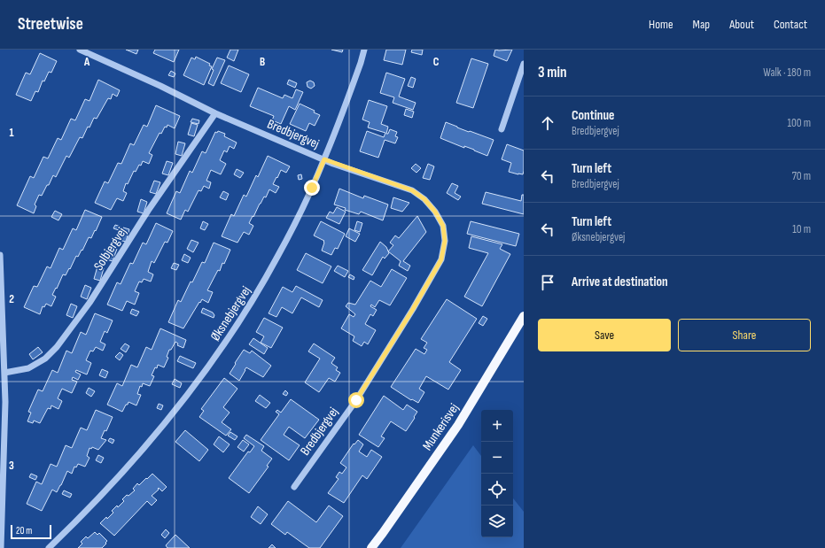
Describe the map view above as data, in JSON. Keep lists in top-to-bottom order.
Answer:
{
  "streets": {
    "main road": ["Munkerisvej"],
    "street": ["Bredbjergvej", "Solbjergvej", "Øksnebjergvej"]
  },
  "crossings": [
    ["Bredbjergvej", "Solbjergvej"],
    ["Bredbjergvej", "Øksnebjergvej"]
  ],
  "scale_bar": "20 m",
  "page": {
    "header": "Streetwise",
    "nav": [
      "Home",
      "Map",
      "About",
      "Contact"
    ],
    "heading": ["3 min", "Walk · 180 m"],
    "list": [
      ["Continue", "Bredbjergvej", "100 m"],
      ["Turn left", "Bredbjergvej", "70 m"],
      ["Turn left", "Øksnebjergvej", "10 m"],
      "Arrive at destination"
    ],
    "buttons": ["Save", "Share"],
    "map_buttons": ["+", "−"],
    "scale": "20 m"
  },
  "grid": {
    "columns": ["A", "B", "C"],
    "rows": ["1", "2", "3"]
  }
}
